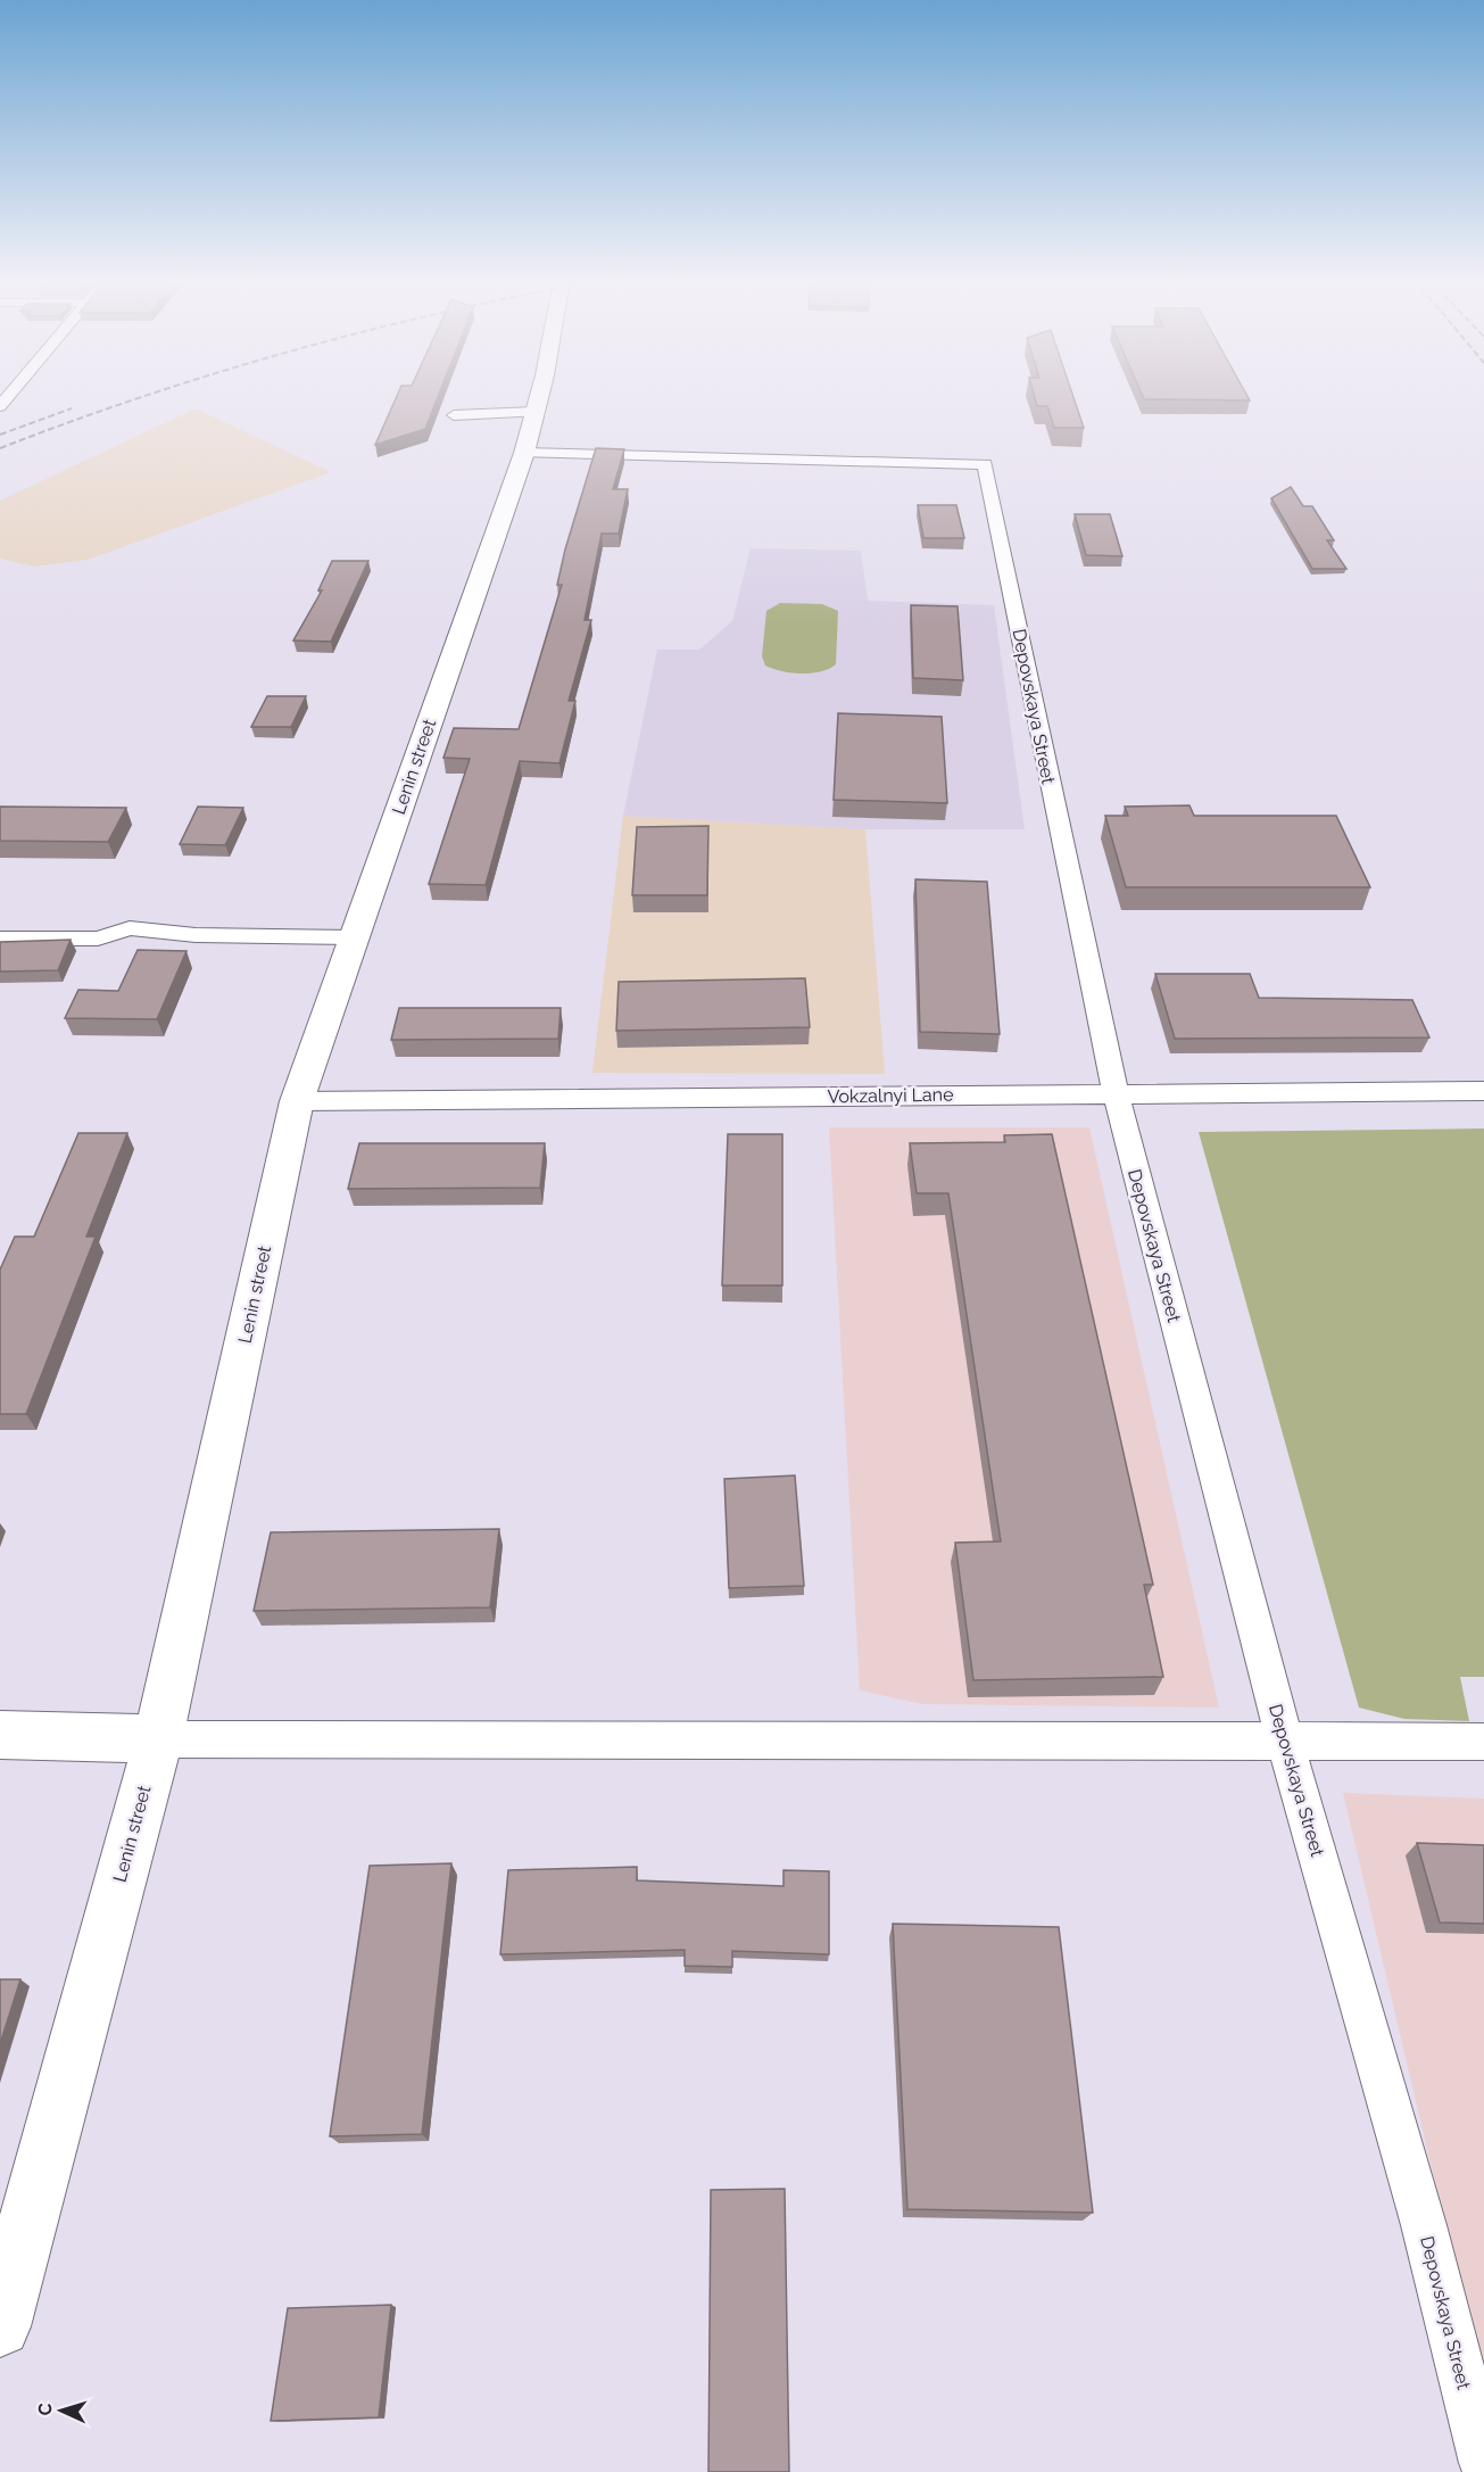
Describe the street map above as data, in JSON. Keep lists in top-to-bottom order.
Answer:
{
  "streets": {
    "main road": ["Lenin street"],
    "street": ["Depovskaya Street", "Vokzalnyi Lane"]
  },
  "crossings": [
    ["Depovskaya Street", "Lenin street"],
    ["Depovskaya Street", "Vokzalnyi Lane"],
    ["Lenin street", "Vokzalnyi Lane"]
  ],
  "north": "left"
}
